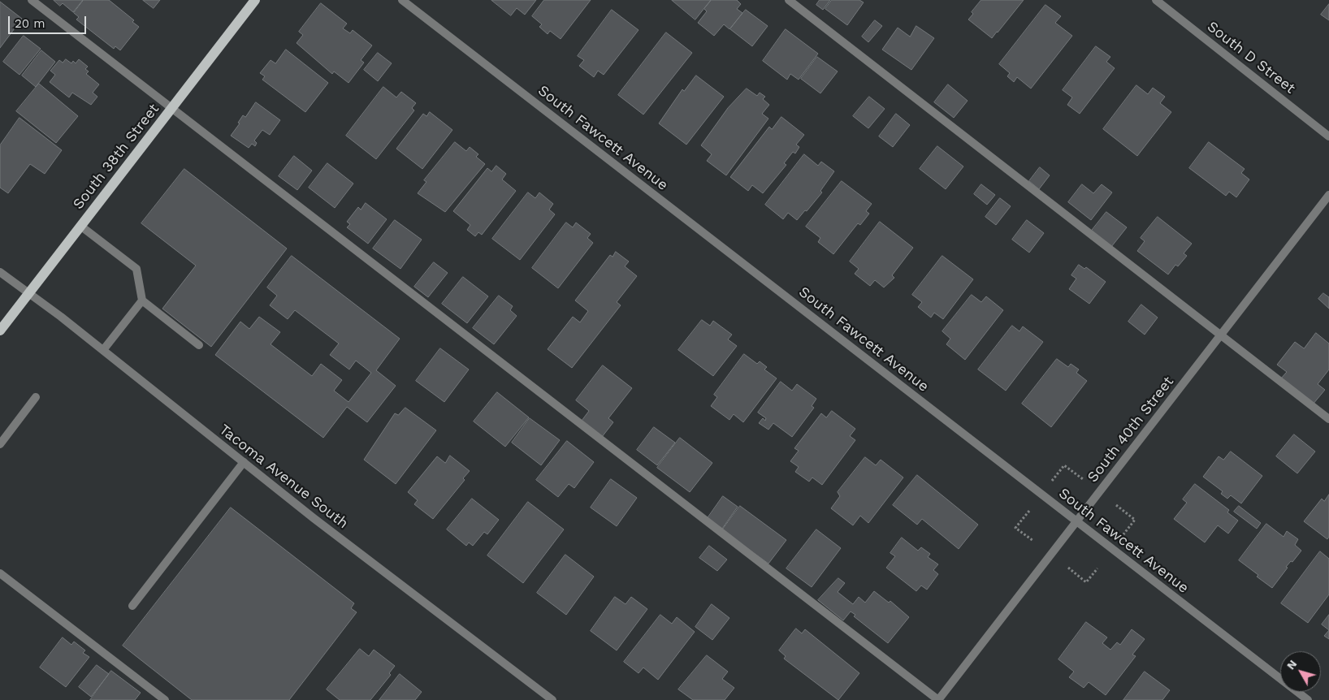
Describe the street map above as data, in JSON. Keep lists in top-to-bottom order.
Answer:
{
  "streets": {
    "main road": ["South 38th Street"],
    "street": [
      "South D Street",
      "South Fawcett Avenue",
      "South 40th Street",
      "Tacoma Avenue South"
    ]
  },
  "crossings": [
    ["South Fawcett Avenue", "South 40th Street"],
    ["South 38th Street", "Tacoma Avenue South"]
  ],
  "scale_bar": "20 m",
  "north": "top left"
}
